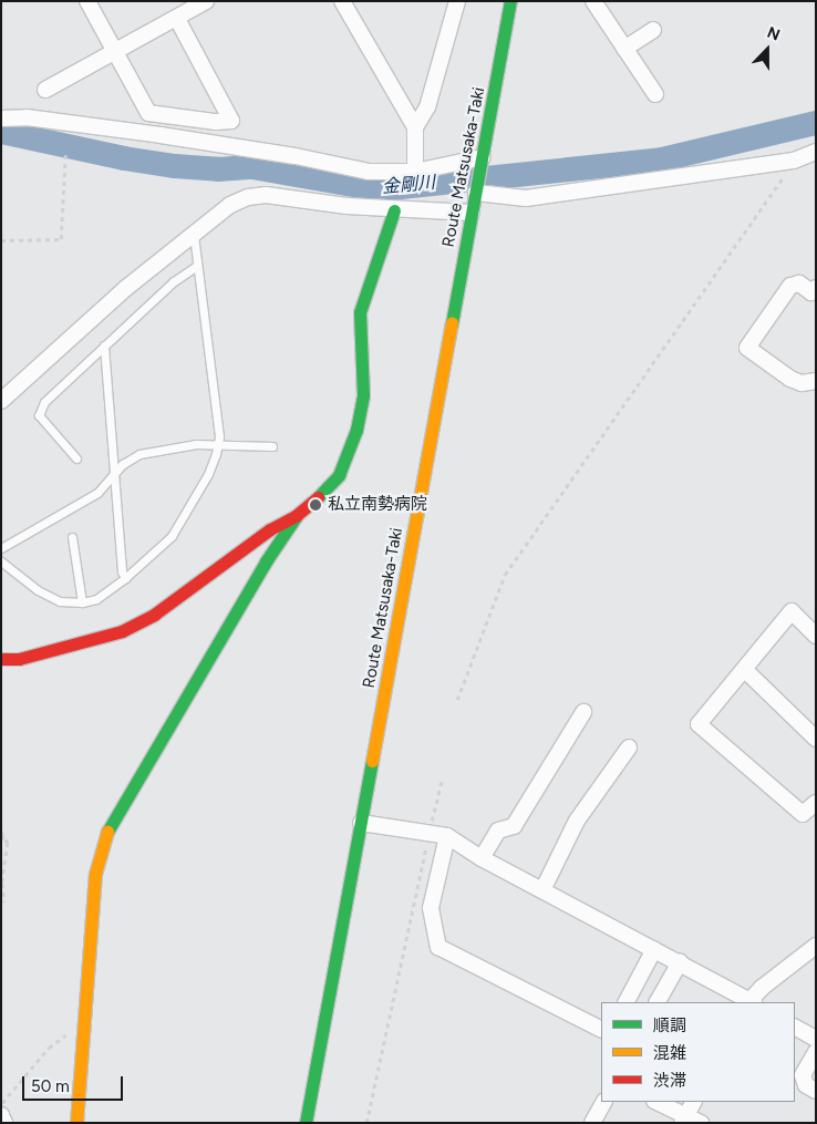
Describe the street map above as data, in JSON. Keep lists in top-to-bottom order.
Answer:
{
  "streets": {
    "street": ["Route Matsusaka-Taki"]
  },
  "water": ["金剛川"],
  "places": ["私立南勢病院"],
  "legend": ["順調", "混雑", "渋滞"],
  "scale_bar": "50 m",
  "north": "top"
}
